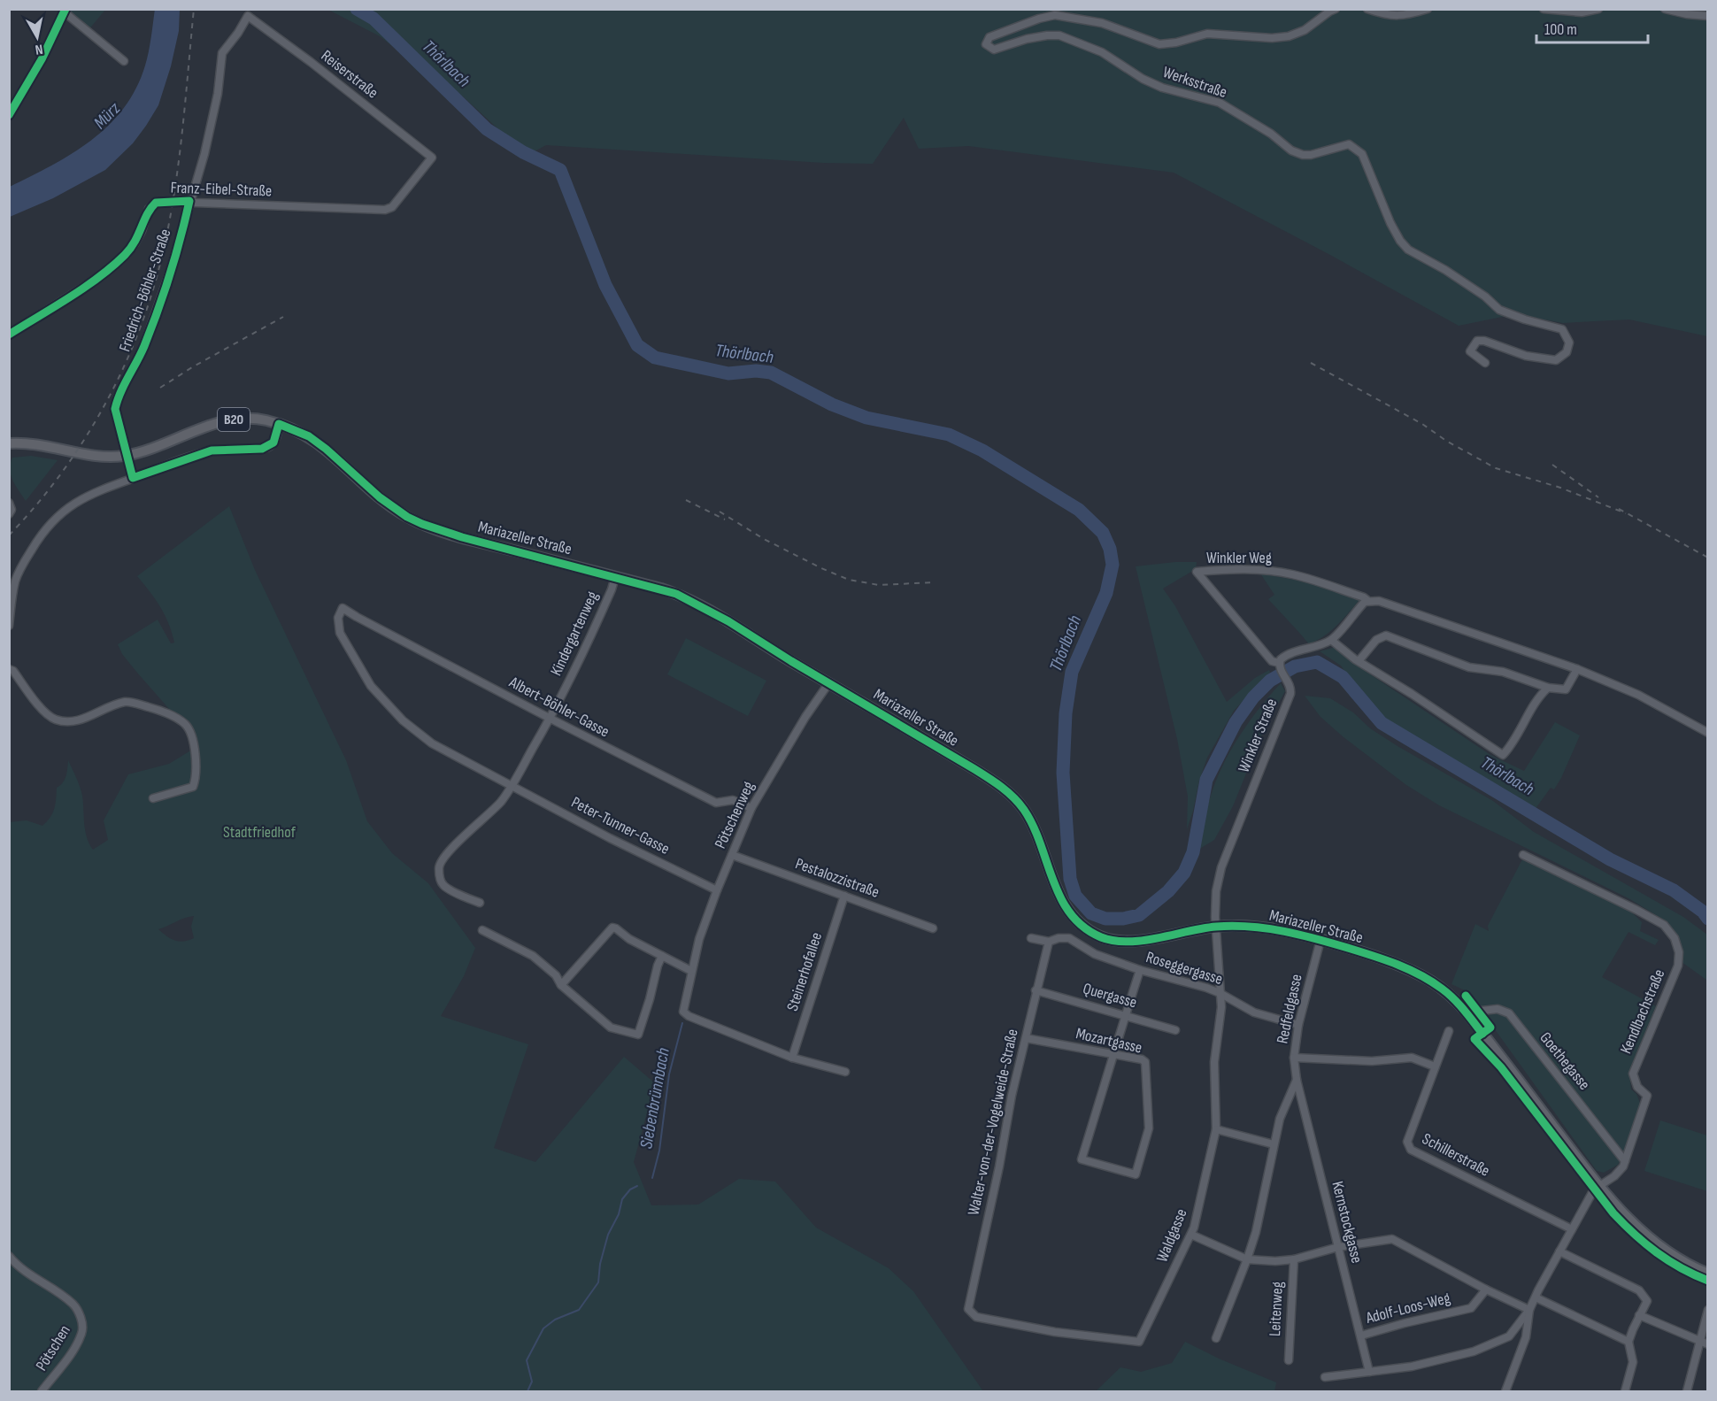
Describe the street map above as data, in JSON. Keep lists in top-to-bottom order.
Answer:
{
  "streets": {
    "main road": ["B20", "Mariazeller Straße"],
    "street": [
      "Reiserstraße",
      "Werksstraße",
      "Franz-Eibel-Straße",
      "Friedrich-Böhler-Straße",
      "Winkler Weg",
      "Kindergartenweg",
      "Albert-Böhler-Gasse",
      "Winkler Straße",
      "Pötschenweg",
      "Peter-Tunner-Gasse",
      "Pestalozzistraße",
      "Roseggergasse",
      "Steinerhofallee",
      "Quergasse",
      "Redfeldgasse",
      "Kendlbachstraße",
      "Mozartgasse",
      "Goethegasse",
      "Walter-von-der-Vogelweide-Straße",
      "Schillerstraße",
      "Kernstockgasse",
      "Waldgasse",
      "Adolf-Loos-Weg",
      "Leitenweg",
      "Pötschen"
    ]
  },
  "crossings": [
    ["Reiserstraße", "Franz-Eibel-Straße"],
    ["Reiserstraße", "Friedrich-Böhler-Straße"],
    ["Franz-Eibel-Straße", "Friedrich-Böhler-Straße"],
    ["Mariazeller Straße", "Kindergartenweg"],
    ["Mariazeller Straße", "Winkler Straße"],
    ["Mariazeller Straße", "Pötschenweg"],
    ["Mariazeller Straße", "Redfeldgasse"],
    ["Mariazeller Straße", "Kendlbachstraße"],
    ["Mariazeller Straße", "Goethegasse"],
    ["Mariazeller Straße", "Waldgasse"],
    ["Winkler Weg", "Winkler Straße"],
    ["Kindergartenweg", "Albert-Böhler-Gasse"],
    ["Kindergartenweg", "Peter-Tunner-Gasse"],
    ["Albert-Böhler-Gasse", "Pötschenweg"],
    ["Albert-Böhler-Gasse", "Peter-Tunner-Gasse"],
    ["Winkler Straße", "Waldgasse"],
    ["Pötschenweg", "Peter-Tunner-Gasse"],
    ["Pötschenweg", "Pestalozzistraße"],
    ["Pötschenweg", "Steinerhofallee"],
    ["Pestalozzistraße", "Steinerhofallee"],
    ["Roseggergasse", "Redfeldgasse"],
    ["Roseggergasse", "Walter-von-der-Vogelweide-Straße"],
    ["Roseggergasse", "Waldgasse"],
    ["Quergasse", "Walter-von-der-Vogelweide-Straße"],
    ["Redfeldgasse", "Kernstockgasse"],
    ["Kendlbachstraße", "Goethegasse"],
    ["Kendlbachstraße", "Schillerstraße"],
    ["Mozartgasse", "Walter-von-der-Vogelweide-Straße"],
    ["Walter-von-der-Vogelweide-Straße", "Waldgasse"],
    ["Kernstockgasse", "Adolf-Loos-Weg"]
  ],
  "water": ["Thörlbach", "Mürz", "Siebenbrünnbach"],
  "parks": ["Stadtfriedhof"],
  "scale_bar": "100 m",
  "north": "bottom"
}
